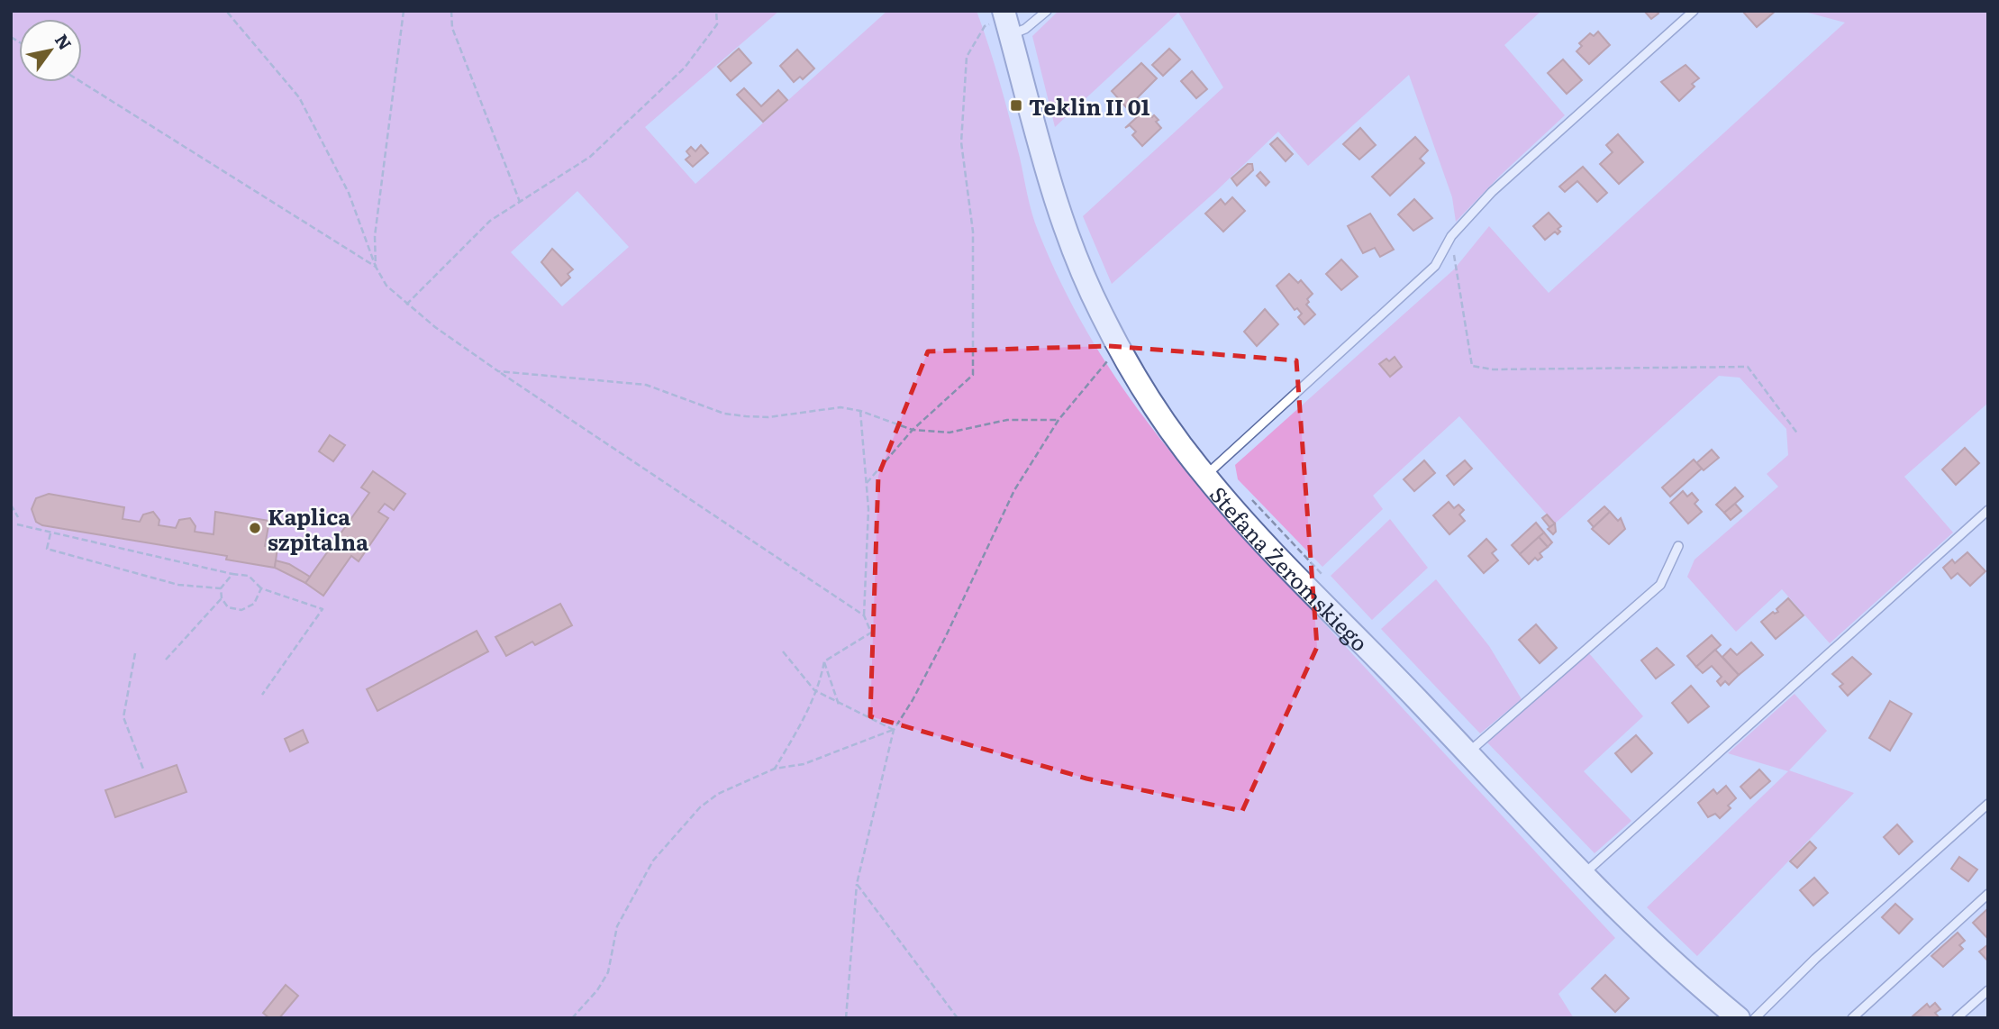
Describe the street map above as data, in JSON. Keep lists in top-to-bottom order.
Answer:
{
  "streets": {
    "main road": ["Stefana Żeromskiego"]
  },
  "places": {
    "transit": ["Teklin II 01"],
    "other": ["Kaplica szpitalna"]
  },
  "north": "top right"
}
